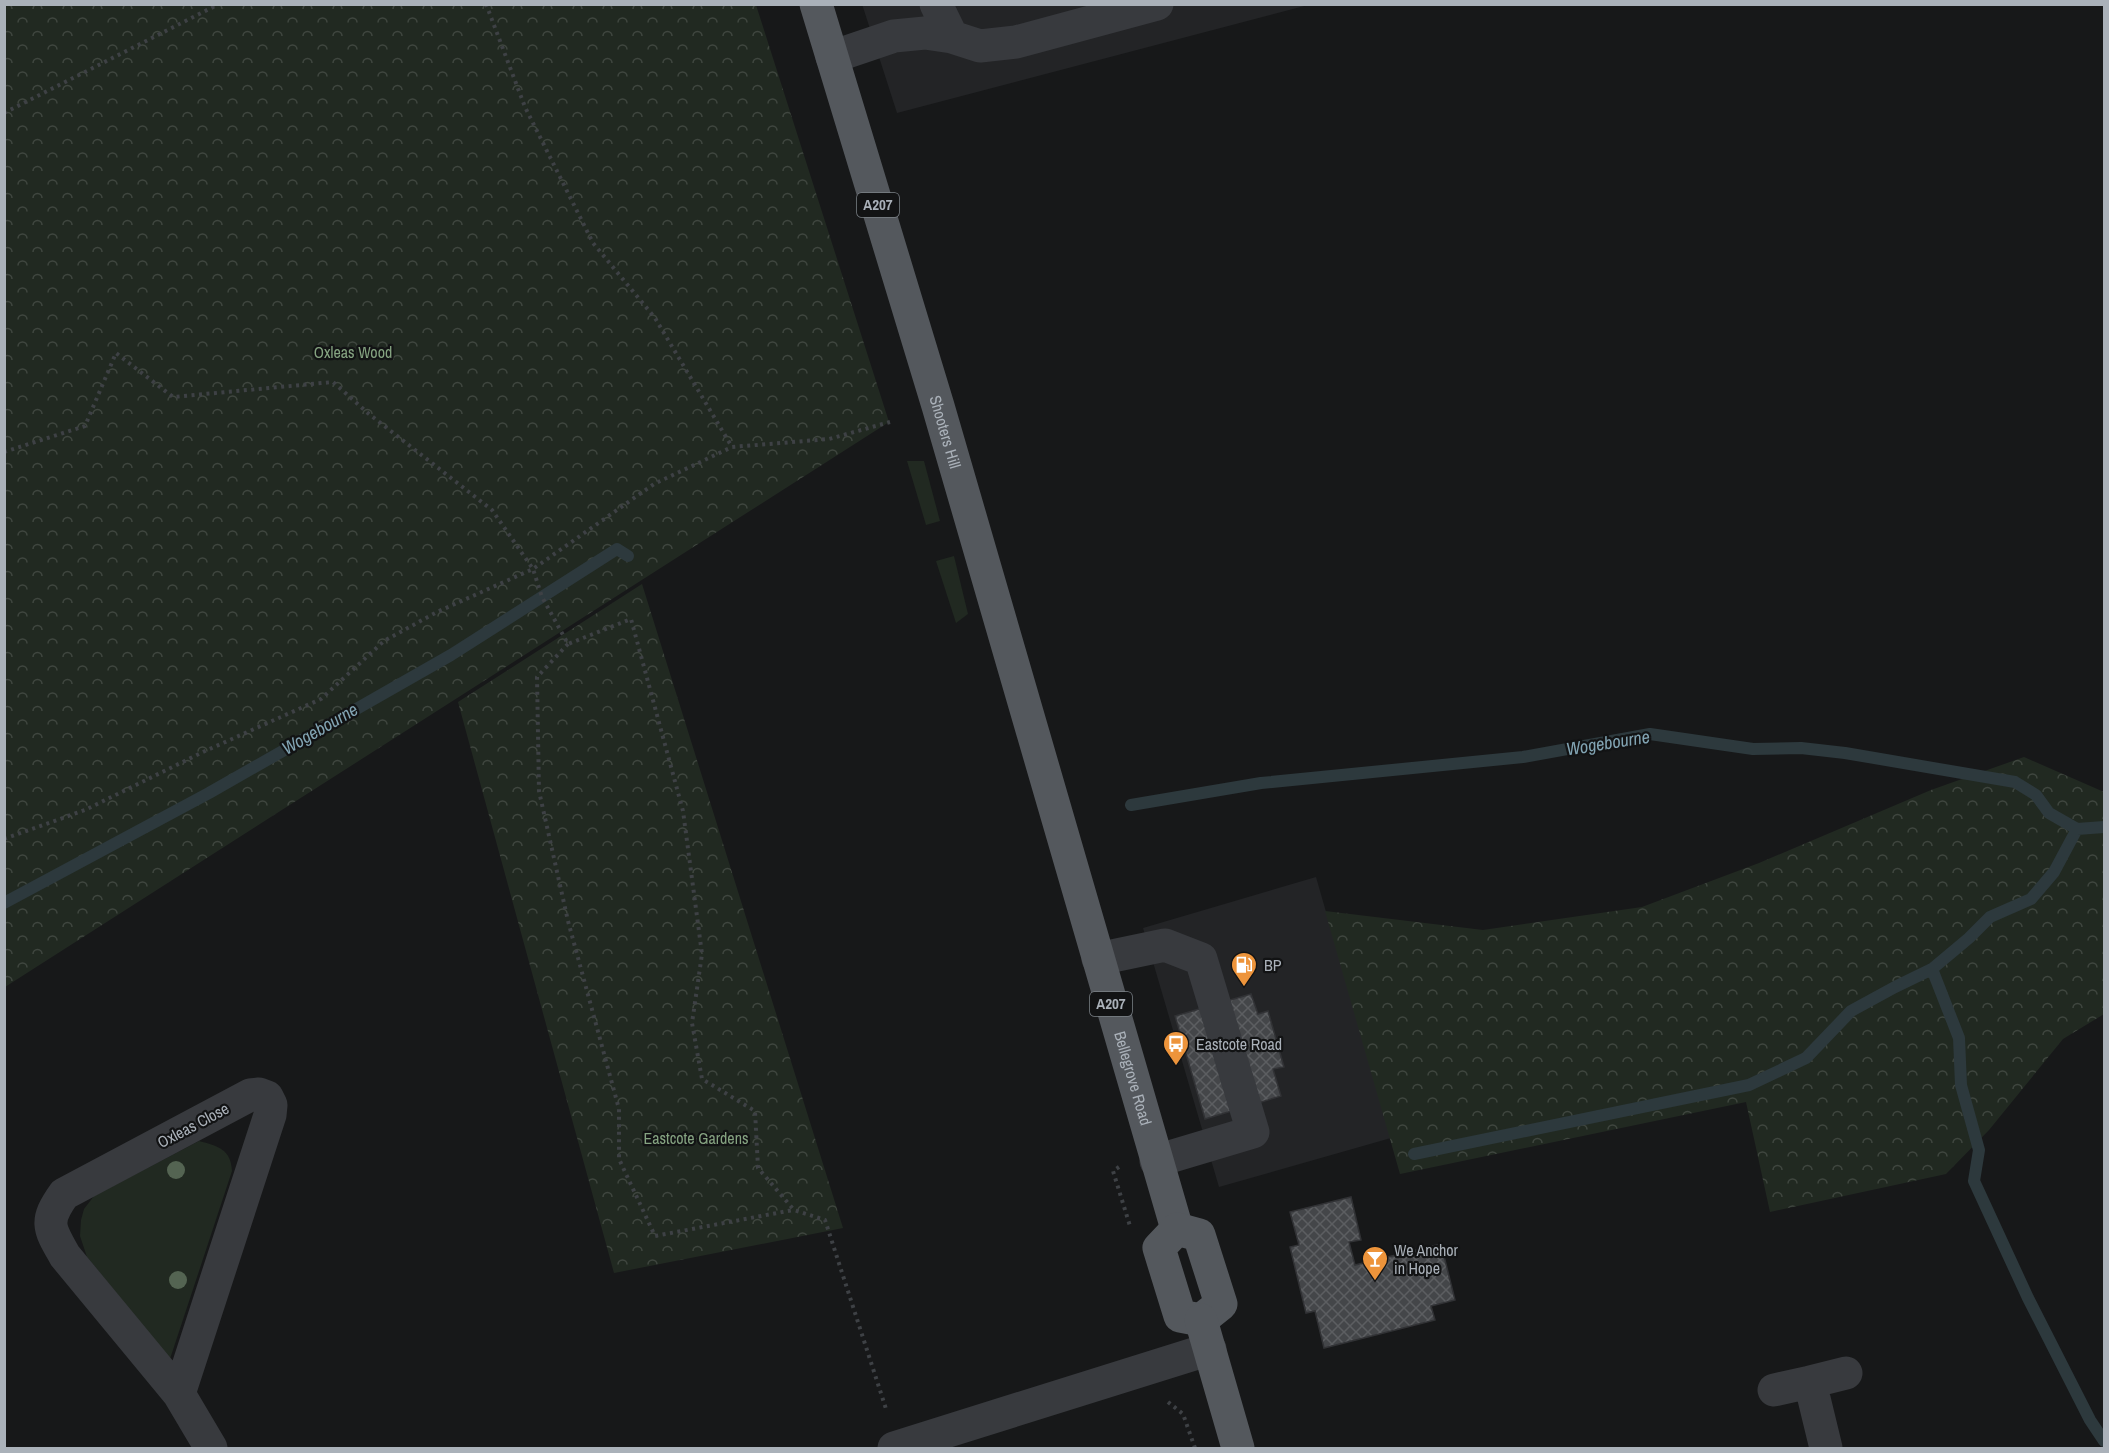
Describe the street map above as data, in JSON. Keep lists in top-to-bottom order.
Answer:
{
  "streets": {
    "main road": ["A207", "Shooters Hill", "Bellegrove Road"],
    "street": ["Oxleas Close"]
  },
  "crossings": [
    ["Shooters Hill", "Bellegrove Road"]
  ],
  "water": ["Wogebourne"],
  "parks": ["Oxleas Wood", "Eastcote Gardens"],
  "places": {
    "fuel station": ["BP"],
    "bus stop": ["Eastcote Road"],
    "bar": ["We Anchor in Hope"]
  }
}
